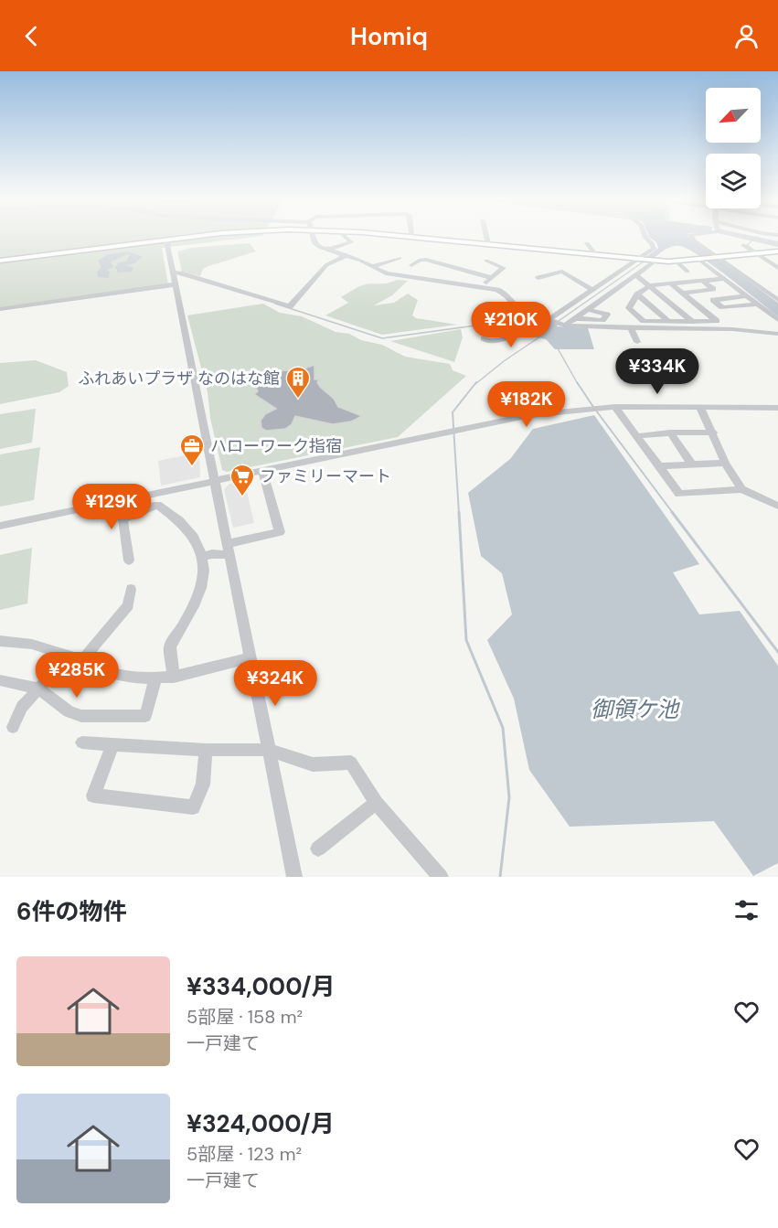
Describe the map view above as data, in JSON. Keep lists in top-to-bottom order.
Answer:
{
  "water": ["御領ケ池"],
  "places": {
    "building": ["ふれあいプラザ なのはな館"],
    "office": ["ハローワーク指宿"],
    "supermarket": ["ファミリーマート"]
  },
  "north": "bottom left",
  "page": {
    "header": "Homiq",
    "price": [
      "¥210K",
      "¥334K",
      "¥182K",
      "¥129K",
      "¥285K",
      "¥324K"
    ],
    "heading": "6件の物件",
    "list": [
      {
        "name": "¥334,000/月",
        "note": "5部屋 · 158 m² · 一戸建て"
      },
      {
        "name": "¥324,000/月",
        "note": "5部屋 · 123 m² · 一戸建て"
      }
    ]
  }
}
